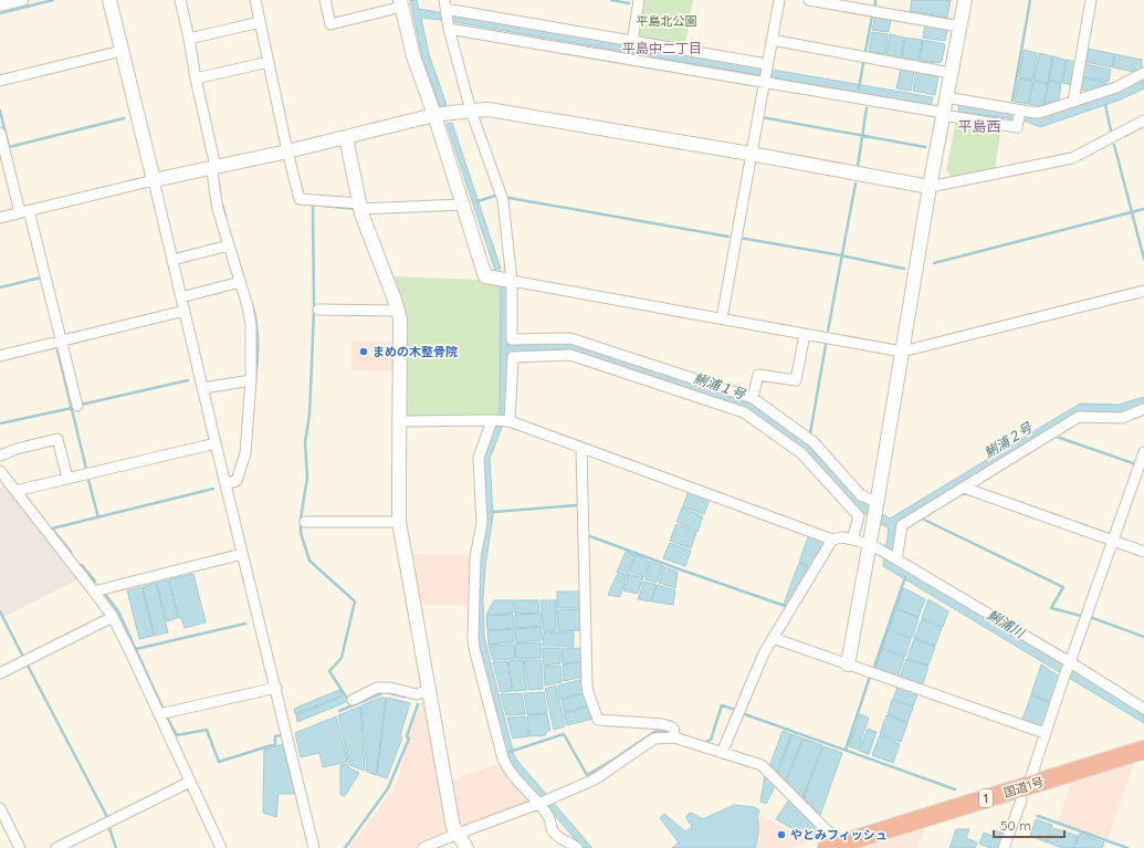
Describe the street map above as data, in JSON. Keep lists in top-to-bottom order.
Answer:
{
  "streets": {
    "highway": ["国道1号", "1"]
  },
  "districts": ["平島中二丁目", "平島西"],
  "water": ["鯏浦１号", "鯏浦２号", "鯏浦川"],
  "parks": ["平島北公園"],
  "places": ["まめの木整骨院", "やとみフィッシュ"],
  "scale_bar": "50 m"
}
